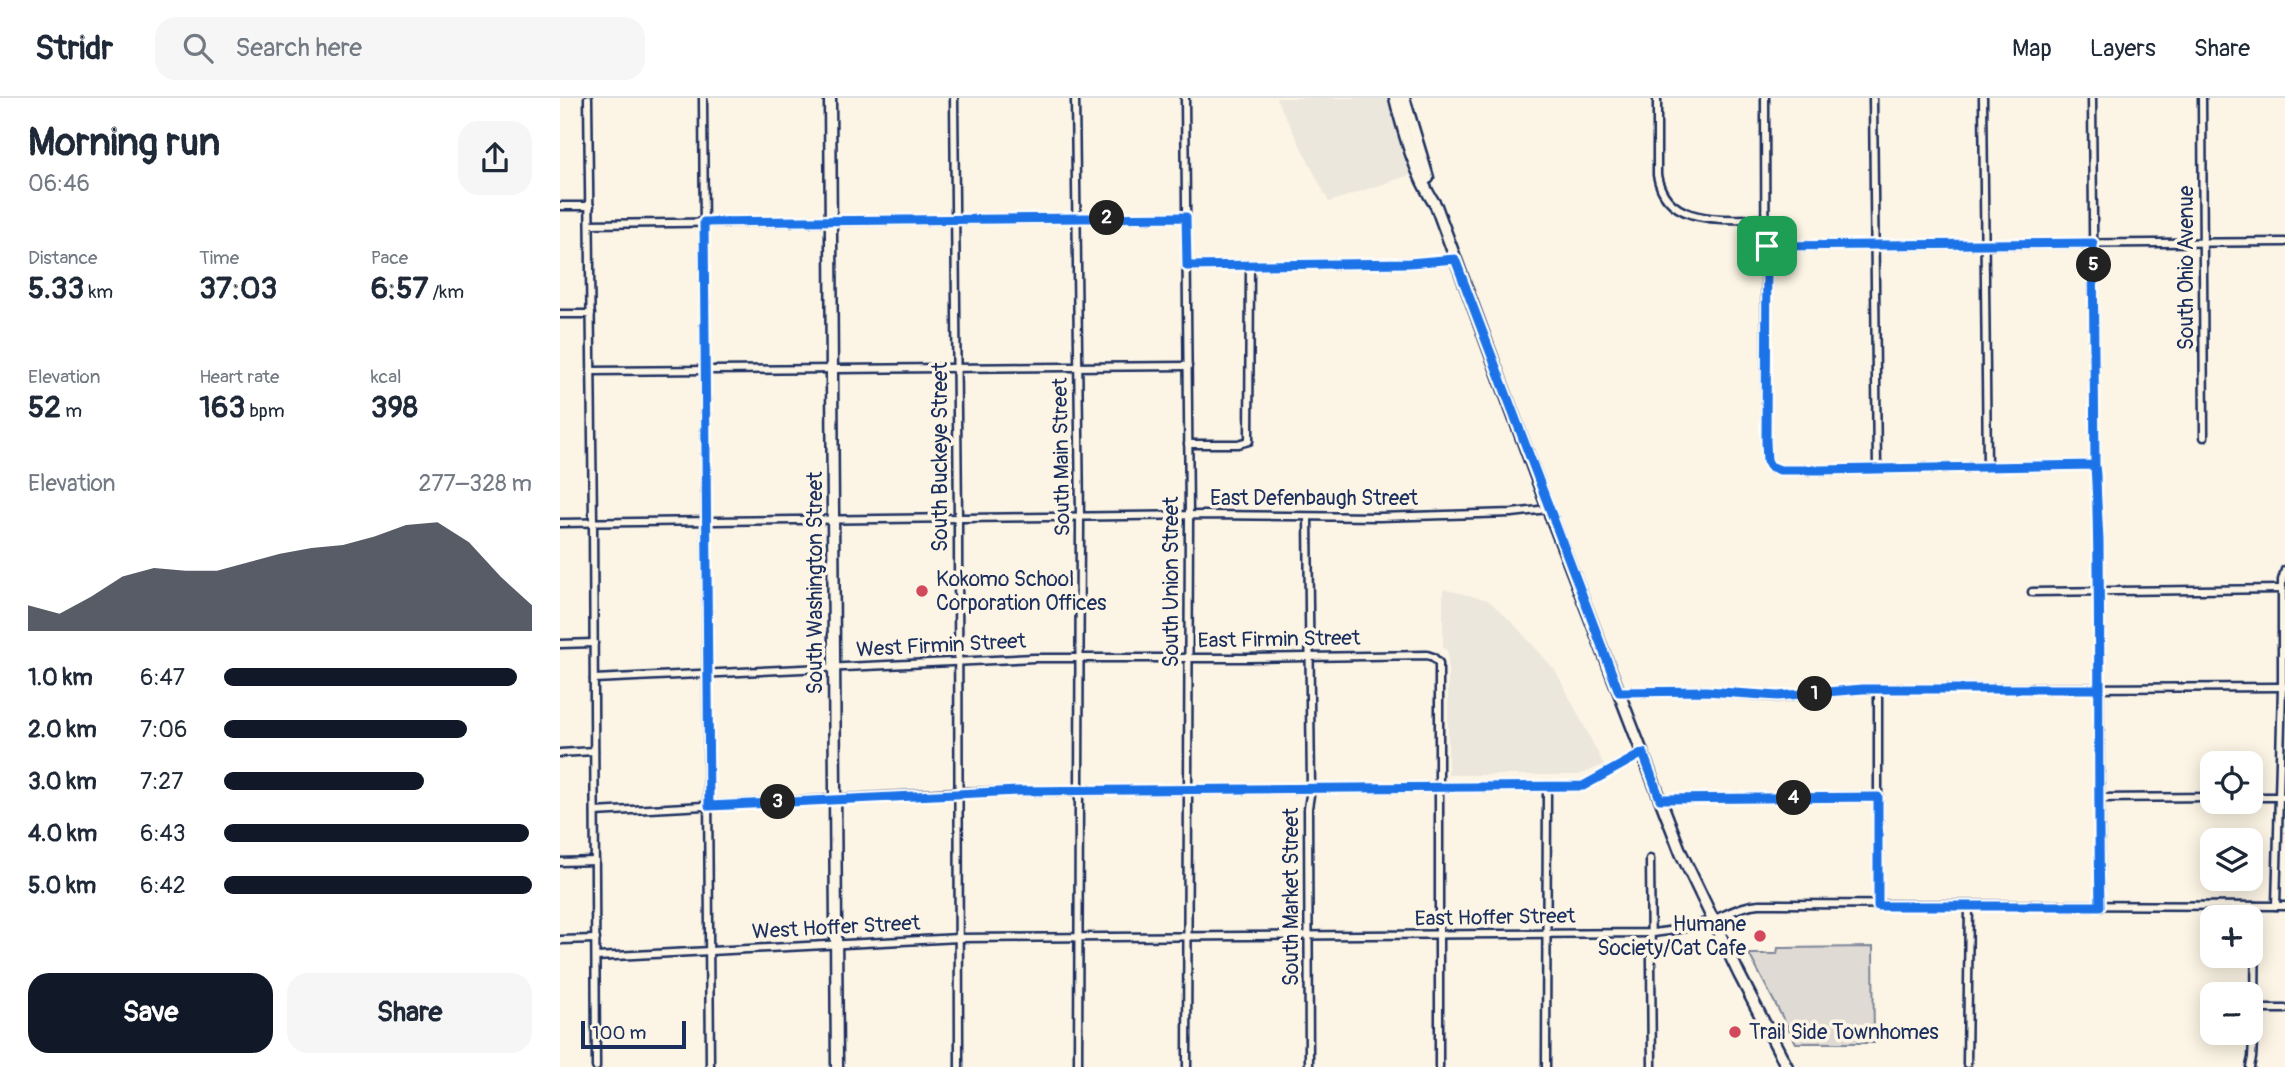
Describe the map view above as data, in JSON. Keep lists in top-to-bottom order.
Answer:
{
  "streets": {
    "main road": ["South Washington Street"],
    "street": [
      "South Ohio Avenue",
      "South Buckeye Street",
      "South Main Street",
      "East Defenbaugh Street",
      "South Union Street",
      "East Firmin Street",
      "West Firmin Street",
      "South Market Street",
      "East Hoffer Street",
      "West Hoffer Street"
    ]
  },
  "crossings": [
    ["South Buckeye Street", "East Defenbaugh Street"],
    ["South Buckeye Street", "West Firmin Street"],
    ["South Buckeye Street", "West Hoffer Street"],
    ["South Main Street", "East Defenbaugh Street"],
    ["South Main Street", "East Firmin Street"],
    ["South Main Street", "West Firmin Street"],
    ["South Main Street", "East Hoffer Street"],
    ["South Main Street", "West Hoffer Street"],
    ["East Defenbaugh Street", "South Union Street"],
    ["East Defenbaugh Street", "South Washington Street"],
    ["East Defenbaugh Street", "South Market Street"],
    ["South Union Street", "East Firmin Street"],
    ["South Union Street", "East Hoffer Street"],
    ["South Washington Street", "West Firmin Street"],
    ["South Washington Street", "West Hoffer Street"],
    ["East Firmin Street", "West Firmin Street"],
    ["East Firmin Street", "South Market Street"],
    ["South Market Street", "East Hoffer Street"],
    ["East Hoffer Street", "West Hoffer Street"]
  ],
  "places": ["Kokomo School Corporation Offices", "Humane Society/Cat Cafe", "Trail Side Townhomes"],
  "scale_bar": "100 m",
  "page": {
    "header": "Stridr",
    "search": "Search here",
    "nav": ["Map", "Layers", "Share"],
    "heading": ["Morning run", "06:46"],
    "pins": [
      "2",
      "5",
      "1",
      "4",
      "3"
    ],
    "stats": [
      ["Distance", "5.33 km"],
      ["Time", "37:03"],
      ["Pace", "6:57 /km"],
      ["Elevation", "52 m"],
      ["Heart rate", "163 bpm"],
      ["kcal", "398"]
    ],
    "chart": ["Elevation", "277–328 m"],
    "list": [
      {
        "name": "1.0 km",
        "note": "6:47"
      },
      {
        "name": "2.0 km",
        "note": "7:06"
      },
      {
        "name": "3.0 km",
        "note": "7:27"
      },
      {
        "name": "4.0 km",
        "note": "6:43"
      },
      {
        "name": "5.0 km",
        "note": "6:42"
      }
    ],
    "map_buttons": ["+", "−"],
    "buttons": ["Save", "Share"],
    "scale": "100 m"
  }
}
